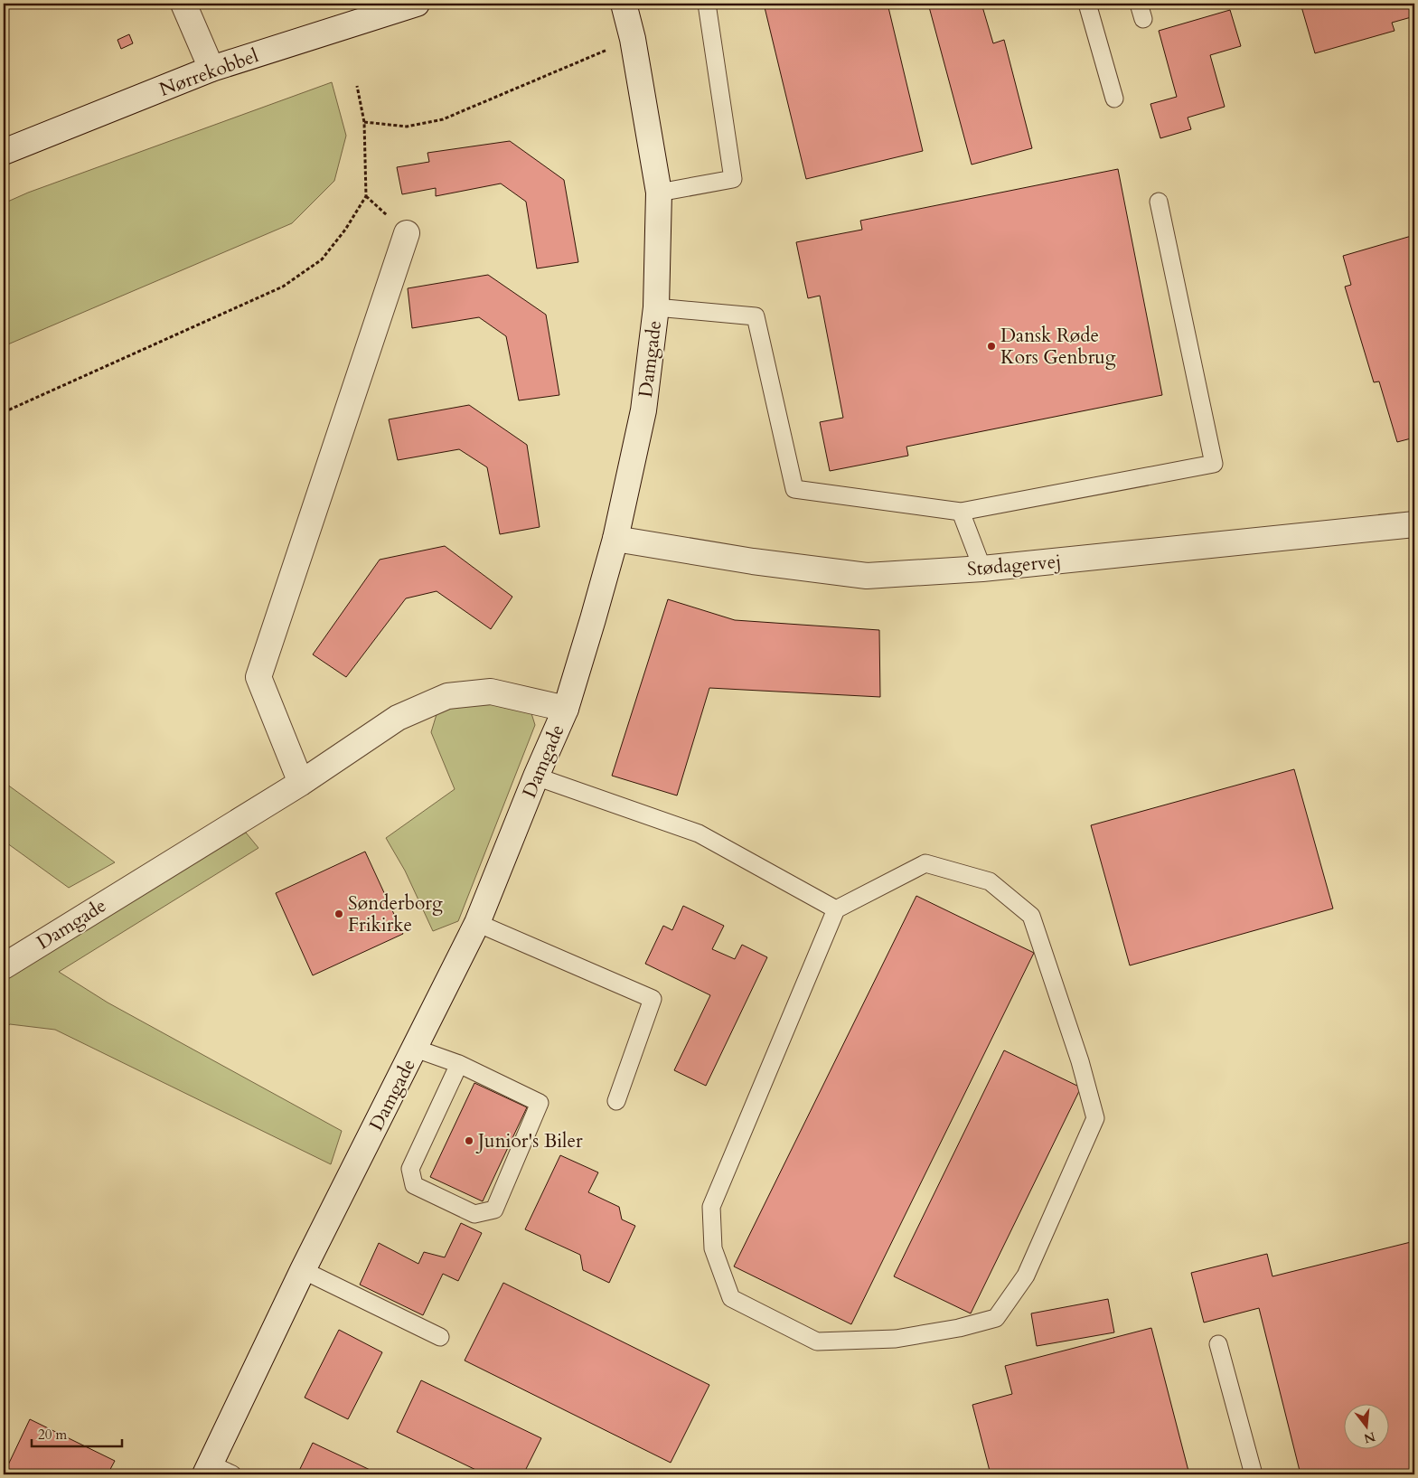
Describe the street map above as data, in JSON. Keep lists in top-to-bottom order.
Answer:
{
  "streets": {
    "street": ["Nørrekobbel", "Damgade", "Stødagervej"]
  },
  "crossings": [
    ["Damgade", "Stødagervej"]
  ],
  "places": ["Dansk Røde Kors Genbrug", "Sønderborg Frikirke", "Junior's Biler"],
  "scale_bar": "20 m",
  "north": "bottom"
}
